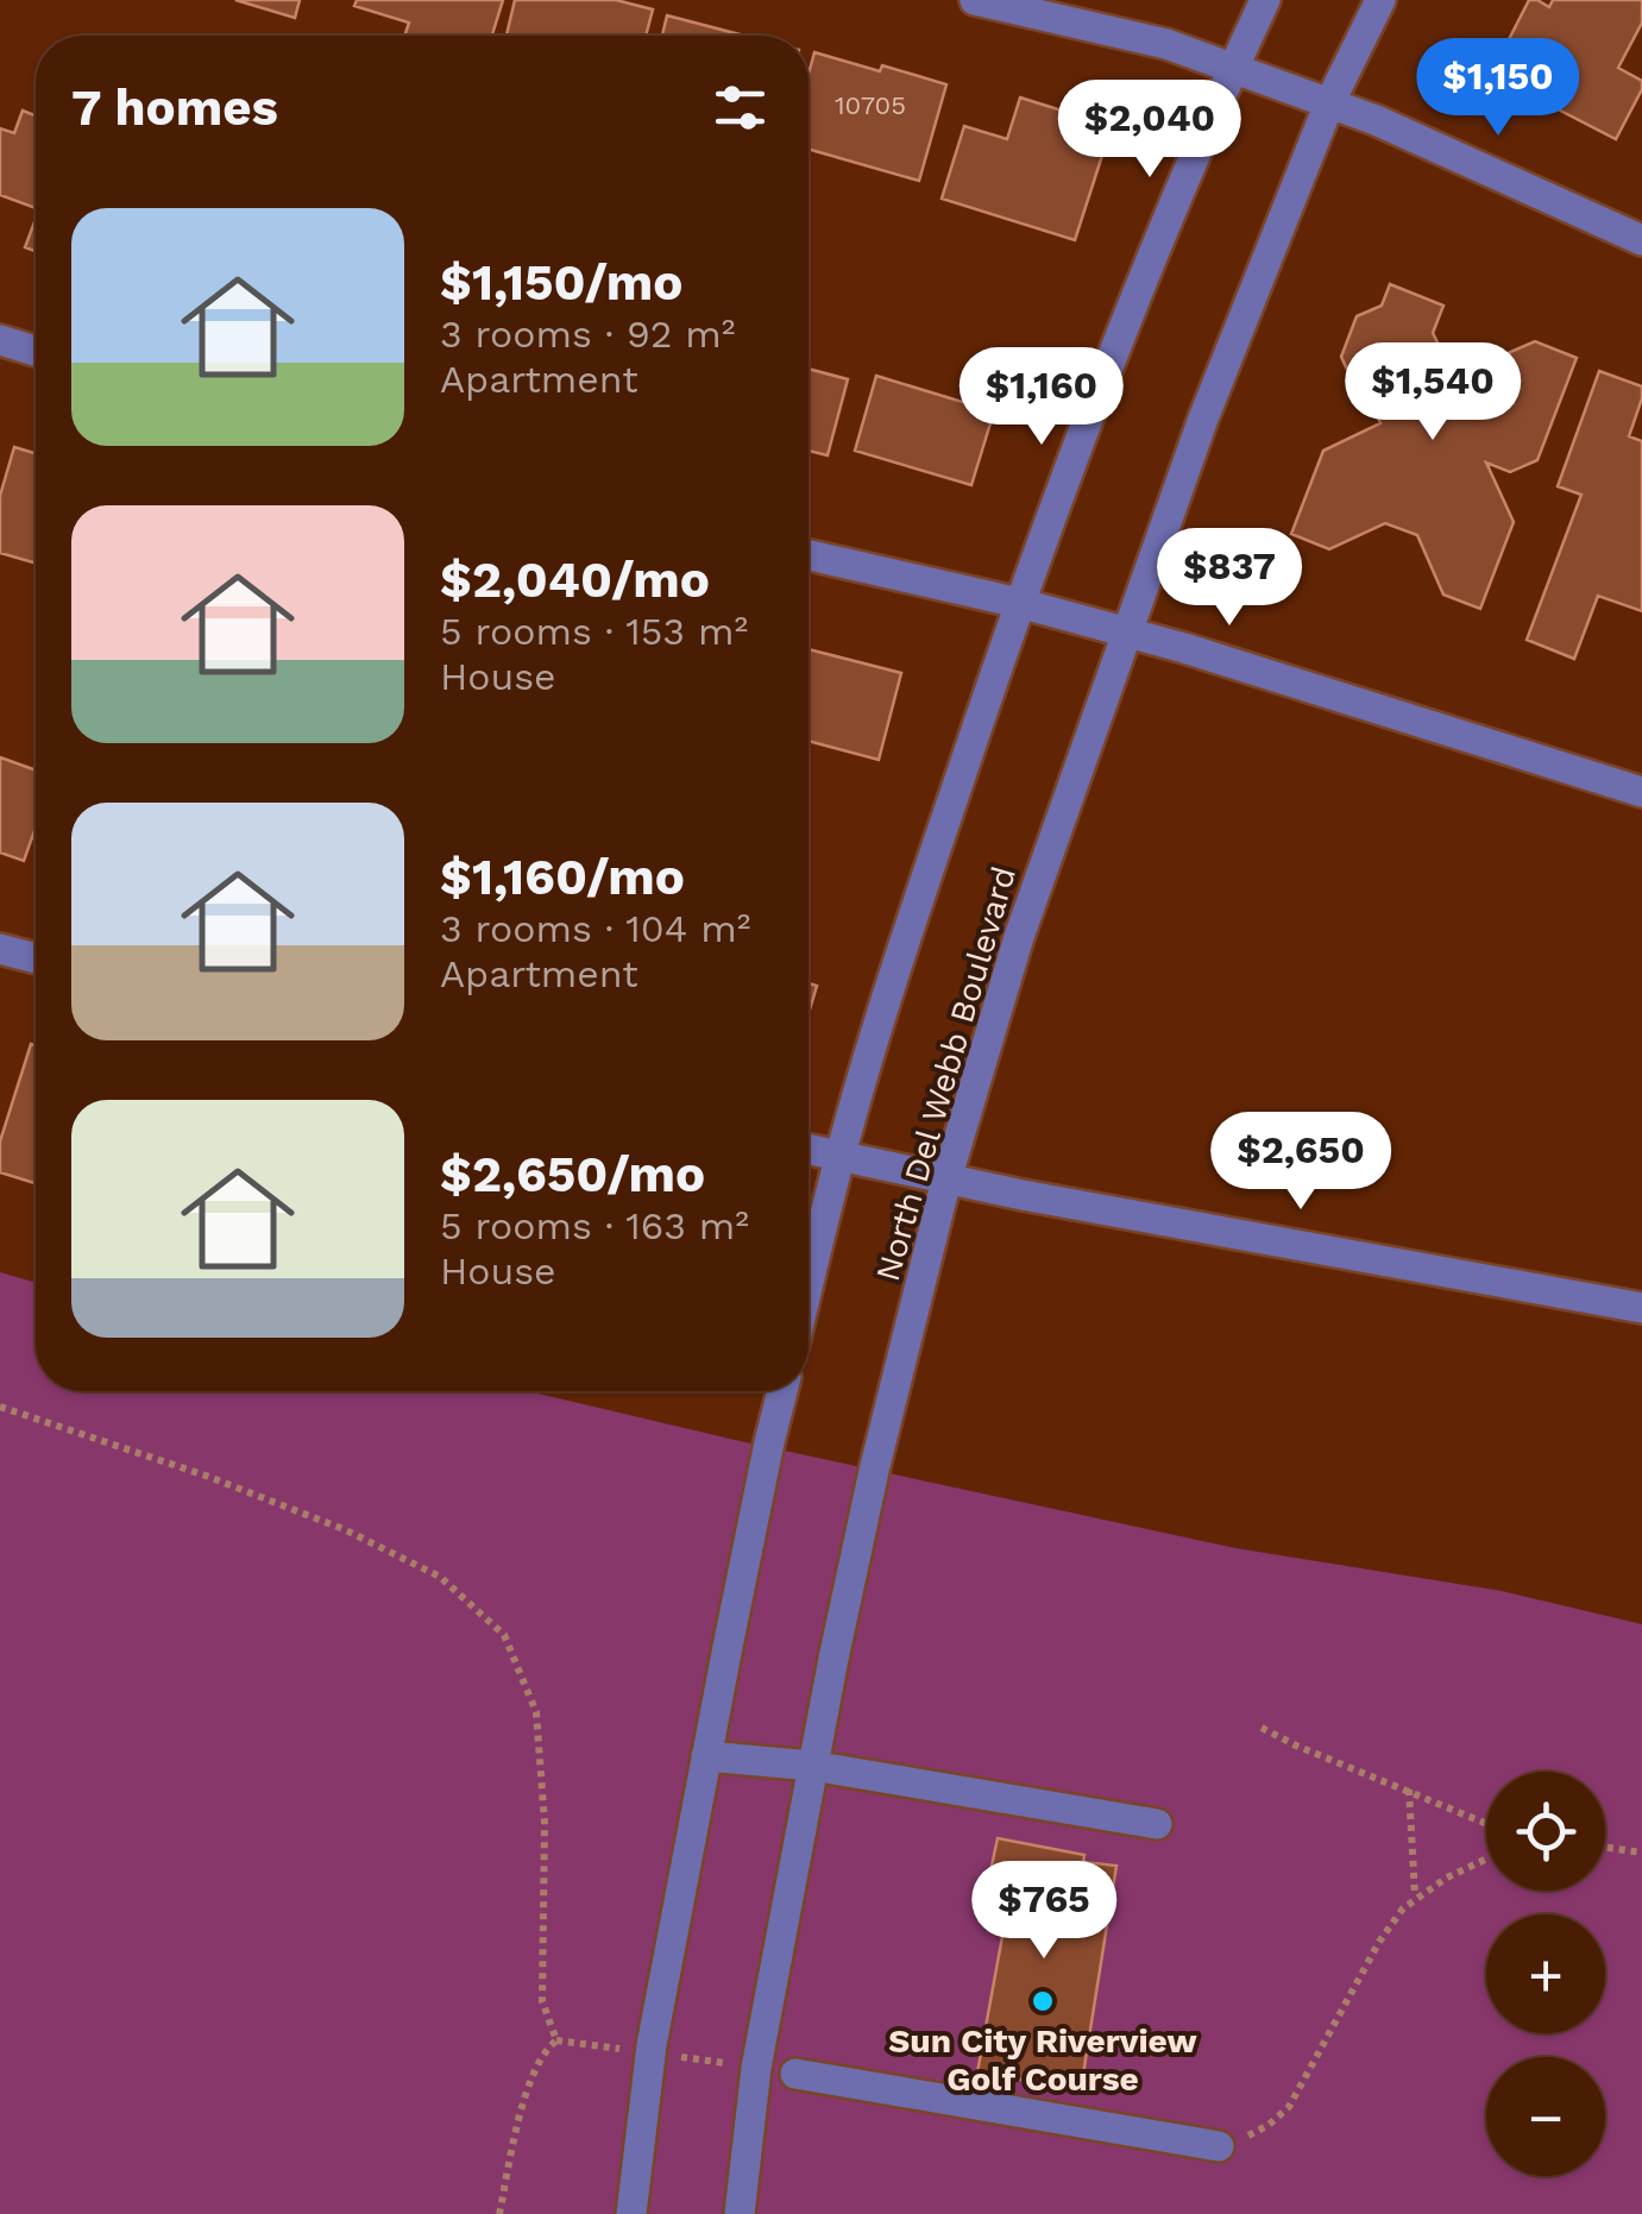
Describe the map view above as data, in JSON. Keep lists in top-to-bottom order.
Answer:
{
  "streets": {
    "street": ["North Del Webb Boulevard"]
  },
  "places": ["Sun City Riverview Golf Course"],
  "house_numbers": ["10705"],
  "page": {
    "heading": "7 homes",
    "price": [
      "$1,150",
      "$2,040",
      "$1,540",
      "$1,160",
      "$837",
      "$2,650",
      "$765"
    ],
    "list": [
      {
        "name": "$1,150/mo",
        "note": "3 rooms · 92 m² · Apartment"
      },
      {
        "name": "$2,040/mo",
        "note": "5 rooms · 153 m² · House"
      },
      {
        "name": "$1,160/mo",
        "note": "3 rooms · 104 m² · Apartment"
      },
      {
        "name": "$2,650/mo",
        "note": "5 rooms · 163 m² · House"
      }
    ],
    "map_buttons": ["+", "−"]
  }
}
